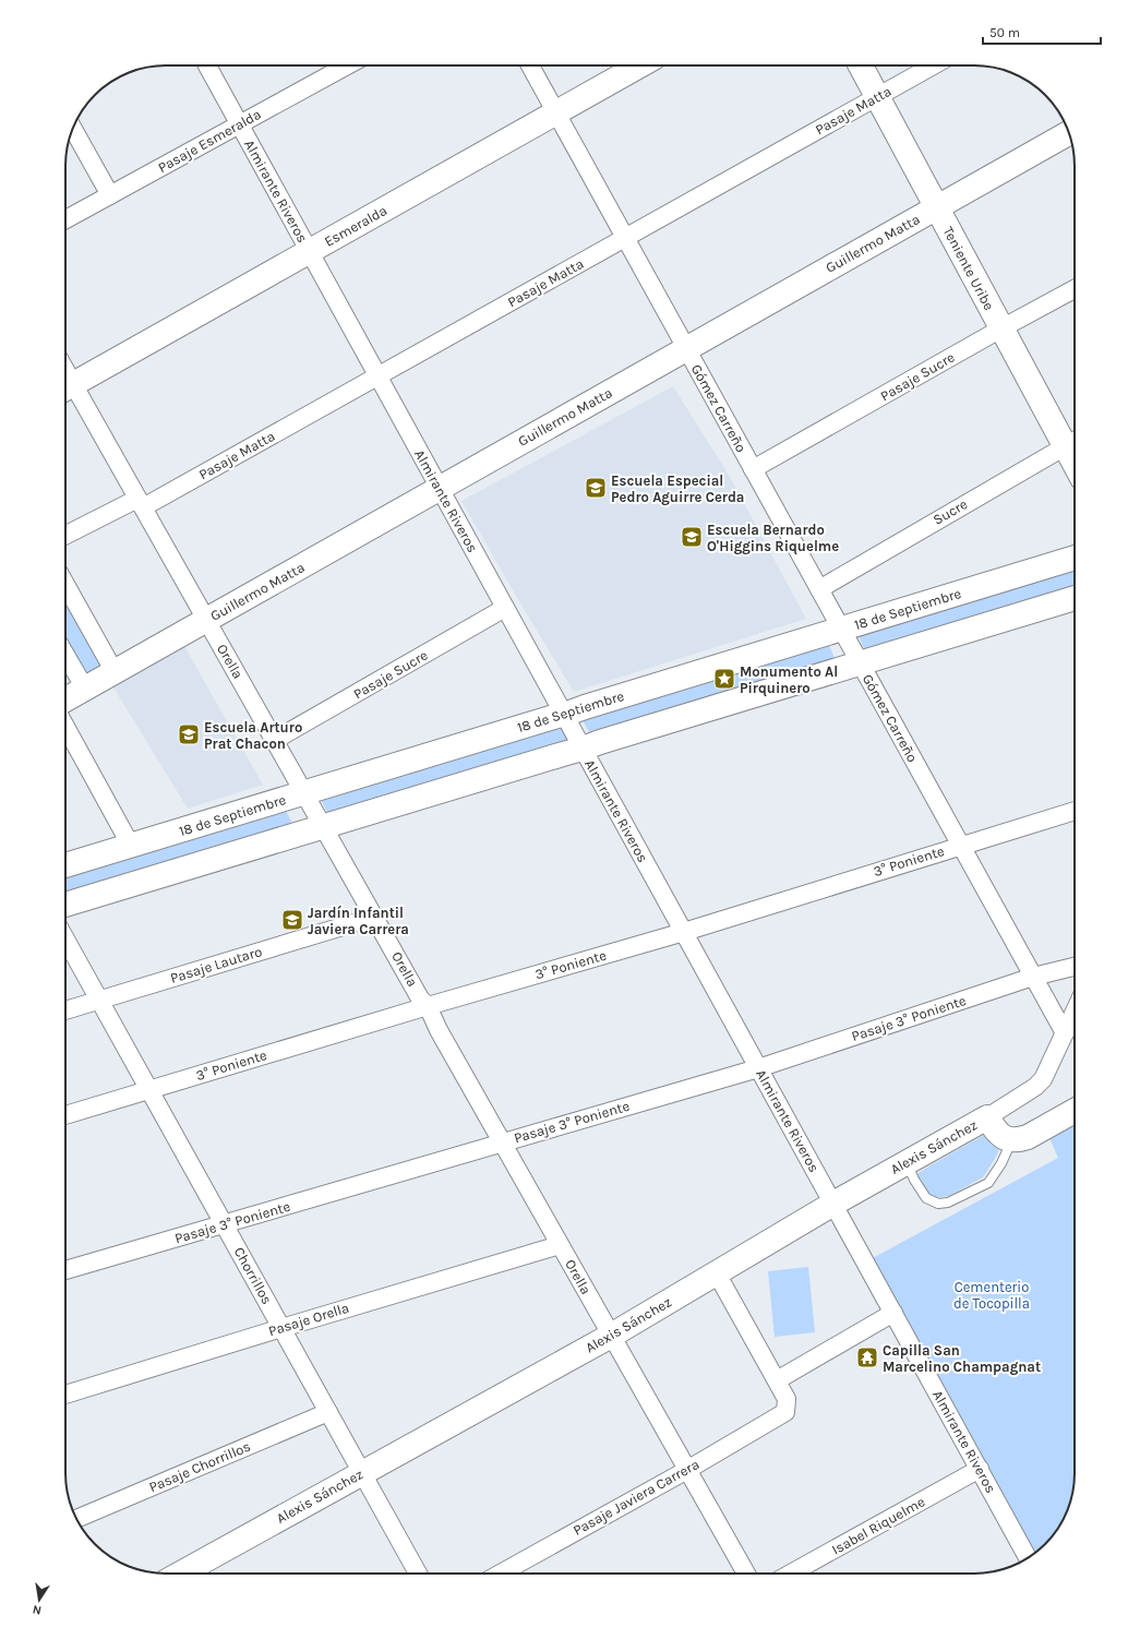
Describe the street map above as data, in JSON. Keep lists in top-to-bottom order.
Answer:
{
  "streets": {
    "street": [
      "Pasaje Matta",
      "Pasaje Esmeralda",
      "Almirante Riveros",
      "Esmeralda",
      "Guillermo Matta",
      "Teniente Uribe",
      "Pasaje Sucre",
      "Gómez Carreño",
      "Sucre",
      "18 de Septiembre",
      "Orella",
      "3° Poniente",
      "Pasaje Lautaro",
      "Pasaje 3° Poniente",
      "Alexis Sánchez",
      "Chorrillos",
      "Pasaje Orella",
      "Pasaje Chorrillos",
      "Pasaje Javiera Carrera",
      "Isabel Riquelme"
    ]
  },
  "crossings": [
    ["Pasaje Matta", "Almirante Riveros"],
    ["Pasaje Matta", "Teniente Uribe"],
    ["Pasaje Matta", "Gómez Carreño"],
    ["Pasaje Matta", "Orella"],
    ["Pasaje Esmeralda", "Almirante Riveros"],
    ["Almirante Riveros", "Esmeralda"],
    ["Almirante Riveros", "Guillermo Matta"],
    ["Almirante Riveros", "Pasaje Sucre"],
    ["Almirante Riveros", "18 de Septiembre"],
    ["Almirante Riveros", "3° Poniente"],
    ["Almirante Riveros", "Pasaje 3° Poniente"],
    ["Almirante Riveros", "Alexis Sánchez"],
    ["Almirante Riveros", "Isabel Riquelme"],
    ["Esmeralda", "Gómez Carreño"],
    ["Esmeralda", "Orella"],
    ["Guillermo Matta", "Teniente Uribe"],
    ["Guillermo Matta", "Gómez Carreño"],
    ["Guillermo Matta", "Orella"],
    ["Teniente Uribe", "Pasaje Sucre"],
    ["Teniente Uribe", "Sucre"],
    ["Pasaje Sucre", "Gómez Carreño"],
    ["Pasaje Sucre", "Orella"],
    ["Gómez Carreño", "Sucre"],
    ["Gómez Carreño", "18 de Septiembre"],
    ["Gómez Carreño", "3° Poniente"],
    ["Gómez Carreño", "Pasaje 3° Poniente"],
    ["18 de Septiembre", "Orella"],
    ["Orella", "3° Poniente"],
    ["Orella", "Pasaje Lautaro"],
    ["Orella", "Pasaje 3° Poniente"],
    ["Orella", "Alexis Sánchez"],
    ["Orella", "Pasaje Orella"],
    ["Orella", "Pasaje Javiera Carrera"],
    ["3° Poniente", "Chorrillos"],
    ["Pasaje Lautaro", "Chorrillos"],
    ["Pasaje 3° Poniente", "Chorrillos"],
    ["Alexis Sánchez", "Chorrillos"],
    ["Chorrillos", "Pasaje Orella"],
    ["Chorrillos", "Pasaje Chorrillos"]
  ],
  "parks": ["Cementerio de Tocopilla"],
  "places": {
    "school or university": [
      "Escuela Especial Pedro Aguirre Cerda",
      "Escuela Bernardo O'Higgins Riquelme",
      "Escuela Arturo Prat Chacon",
      "Jardín Infantil Javiera Carrera"
    ],
    "place": ["Monumento Al Pirquinero"],
    "temple": ["Capilla San Marcelino Champagnat"]
  },
  "scale_bar": "50 m",
  "north": "bottom"
}
